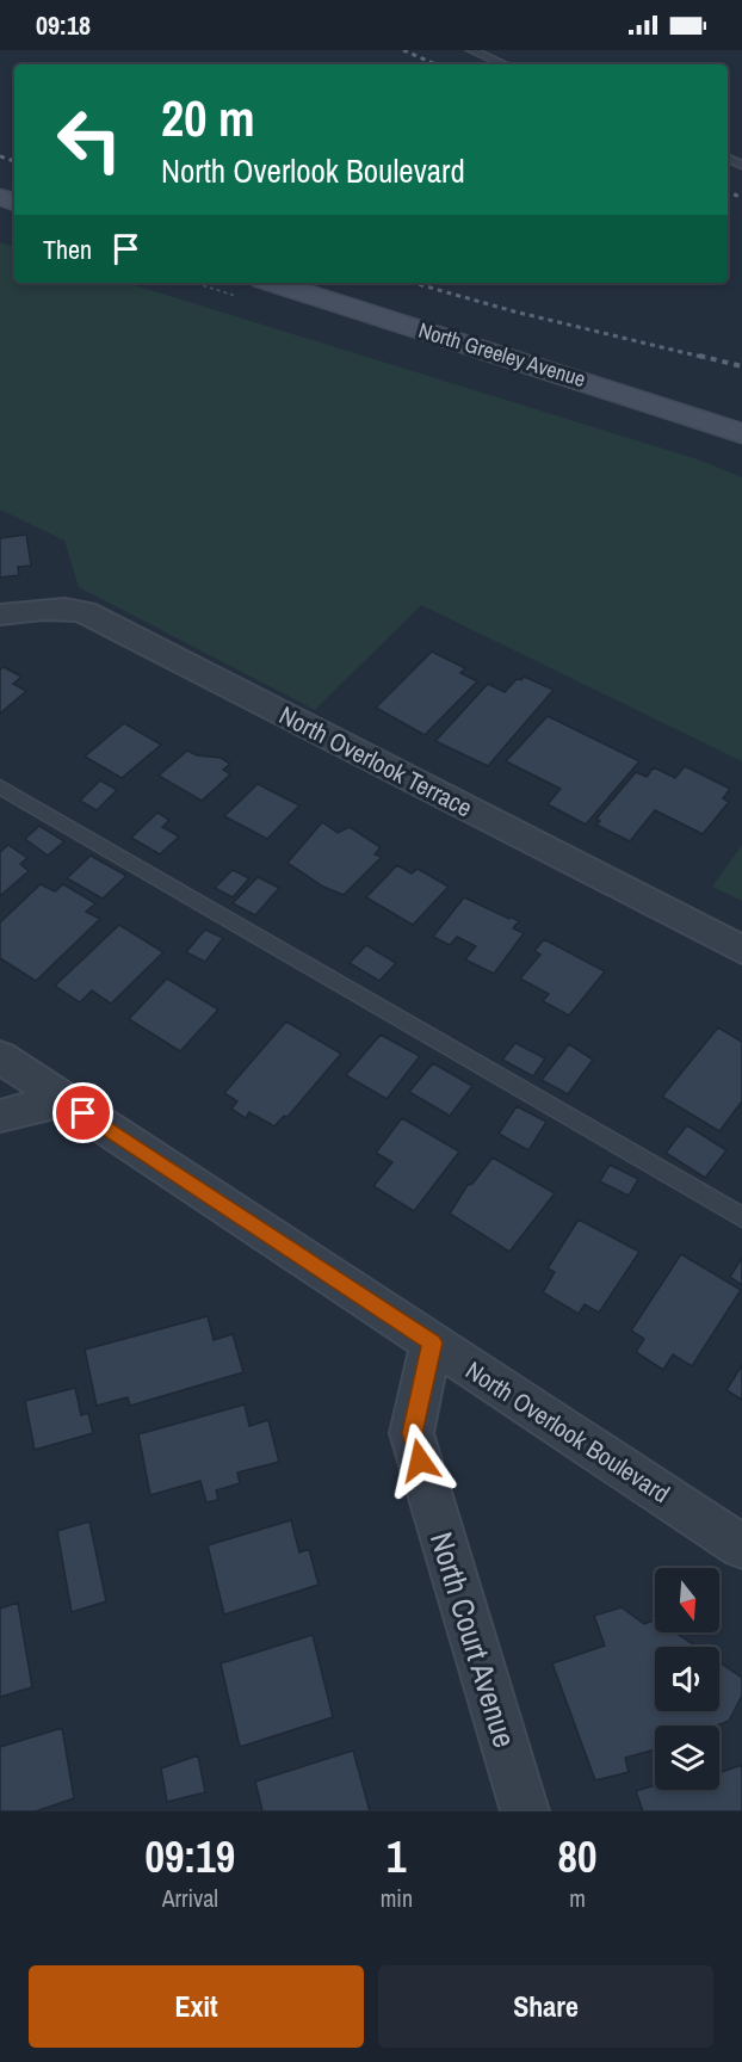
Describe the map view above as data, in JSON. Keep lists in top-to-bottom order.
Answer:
{
  "streets": {
    "main road": ["North Greeley Avenue"],
    "street": ["North Overlook Terrace", "North Overlook Boulevard", "North Court Avenue"]
  },
  "crossings": [
    ["North Overlook Boulevard", "North Court Avenue"]
  ],
  "north": "bottom",
  "page": {
    "status": "09:18",
    "turn": ["20 m", "North Overlook Boulevard"],
    "then": "Then",
    "eta": [
      "09:19",
      "Arrival",
      "1",
      "min",
      "80",
      "m"
    ],
    "buttons": ["Exit", "Share"]
  }
}
